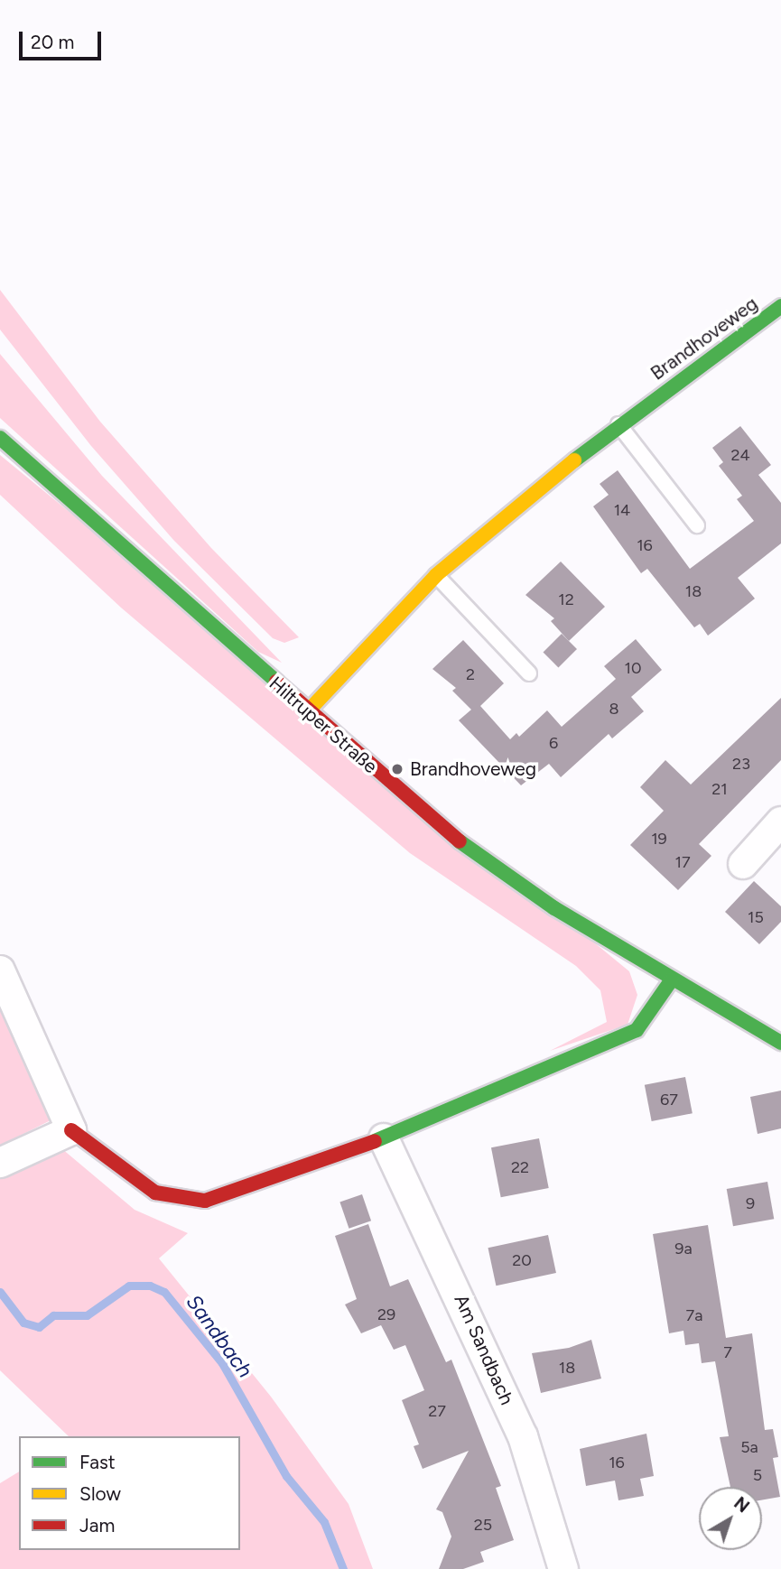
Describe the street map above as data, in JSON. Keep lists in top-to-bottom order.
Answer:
{
  "streets": {
    "street": ["Brandhoveweg", "Hiltruper Straße", "Am Sandbach"]
  },
  "crossings": [
    ["Brandhoveweg", "Hiltruper Straße"]
  ],
  "water": ["Sandbach"],
  "places": ["Brandhoveweg"],
  "house_numbers": [
    "24",
    "14",
    "16",
    "18",
    "12",
    "10",
    "2",
    "8",
    "6",
    "23",
    "21",
    "19",
    "17",
    "15",
    "67",
    "22",
    "9",
    "9a",
    "20",
    "29",
    "7a",
    "7",
    "18",
    "27",
    "5a",
    "16",
    "5",
    "25"
  ],
  "legend": ["Fast", "Slow", "Jam"],
  "scale_bar": "20 m",
  "north": "top right"
}
